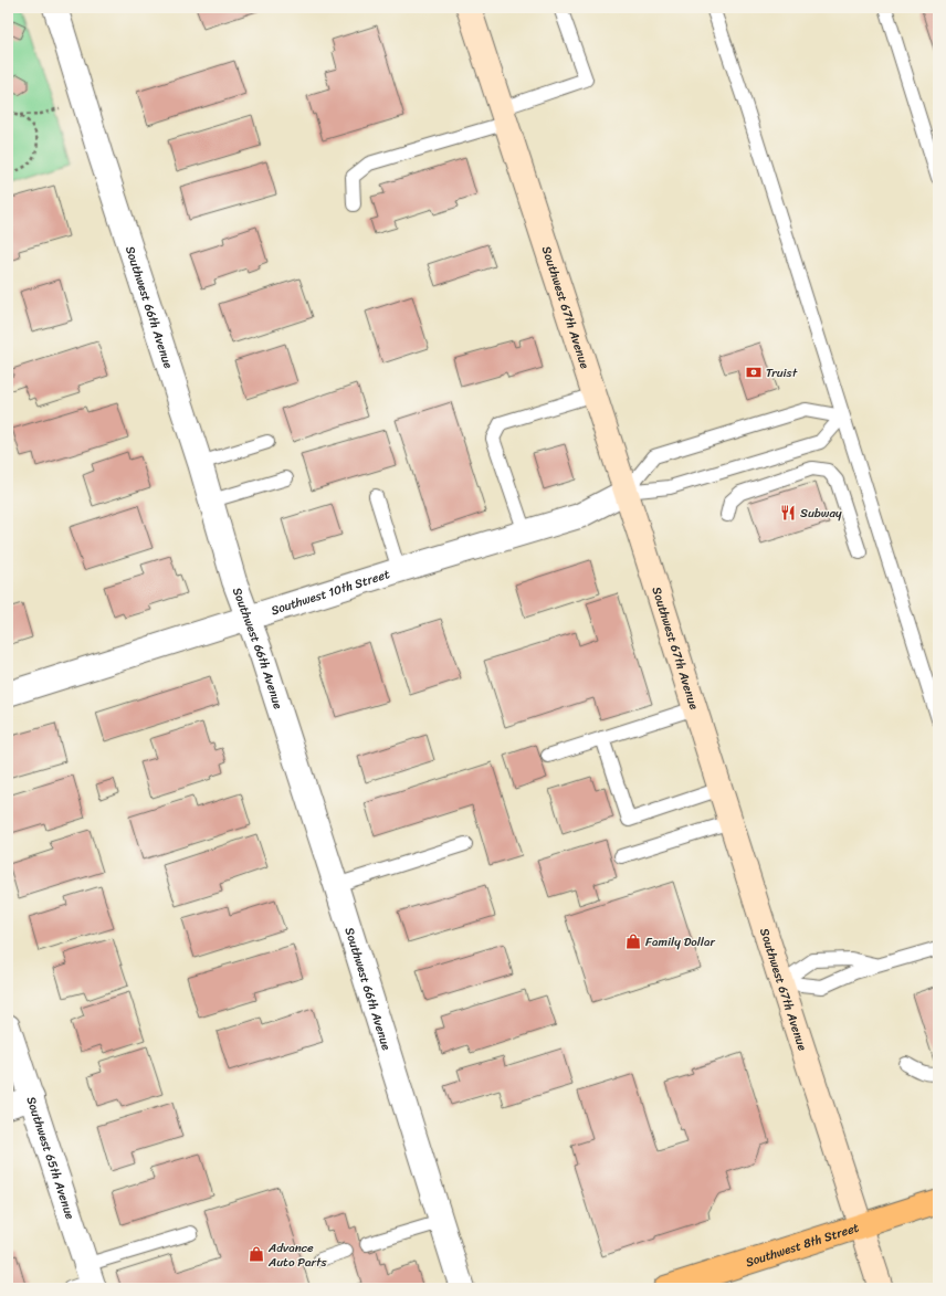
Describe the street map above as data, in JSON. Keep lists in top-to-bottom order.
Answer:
{
  "streets": {
    "main road": ["Southwest 67th Avenue", "Southwest 8th Street"],
    "street": ["Southwest 66th Avenue", "Southwest 10th Street", "Southwest 65th Avenue"]
  },
  "crossings": [
    ["Southwest 66th Avenue", "Southwest 10th Street"],
    ["Southwest 67th Avenue", "Southwest 10th Street"],
    ["Southwest 67th Avenue", "Southwest 8th Street"]
  ],
  "places": {
    "bank": ["Truist"],
    "restaurant": ["Subway"],
    "shop": ["Family Dollar", "Advance Auto Parts"]
  }
}
